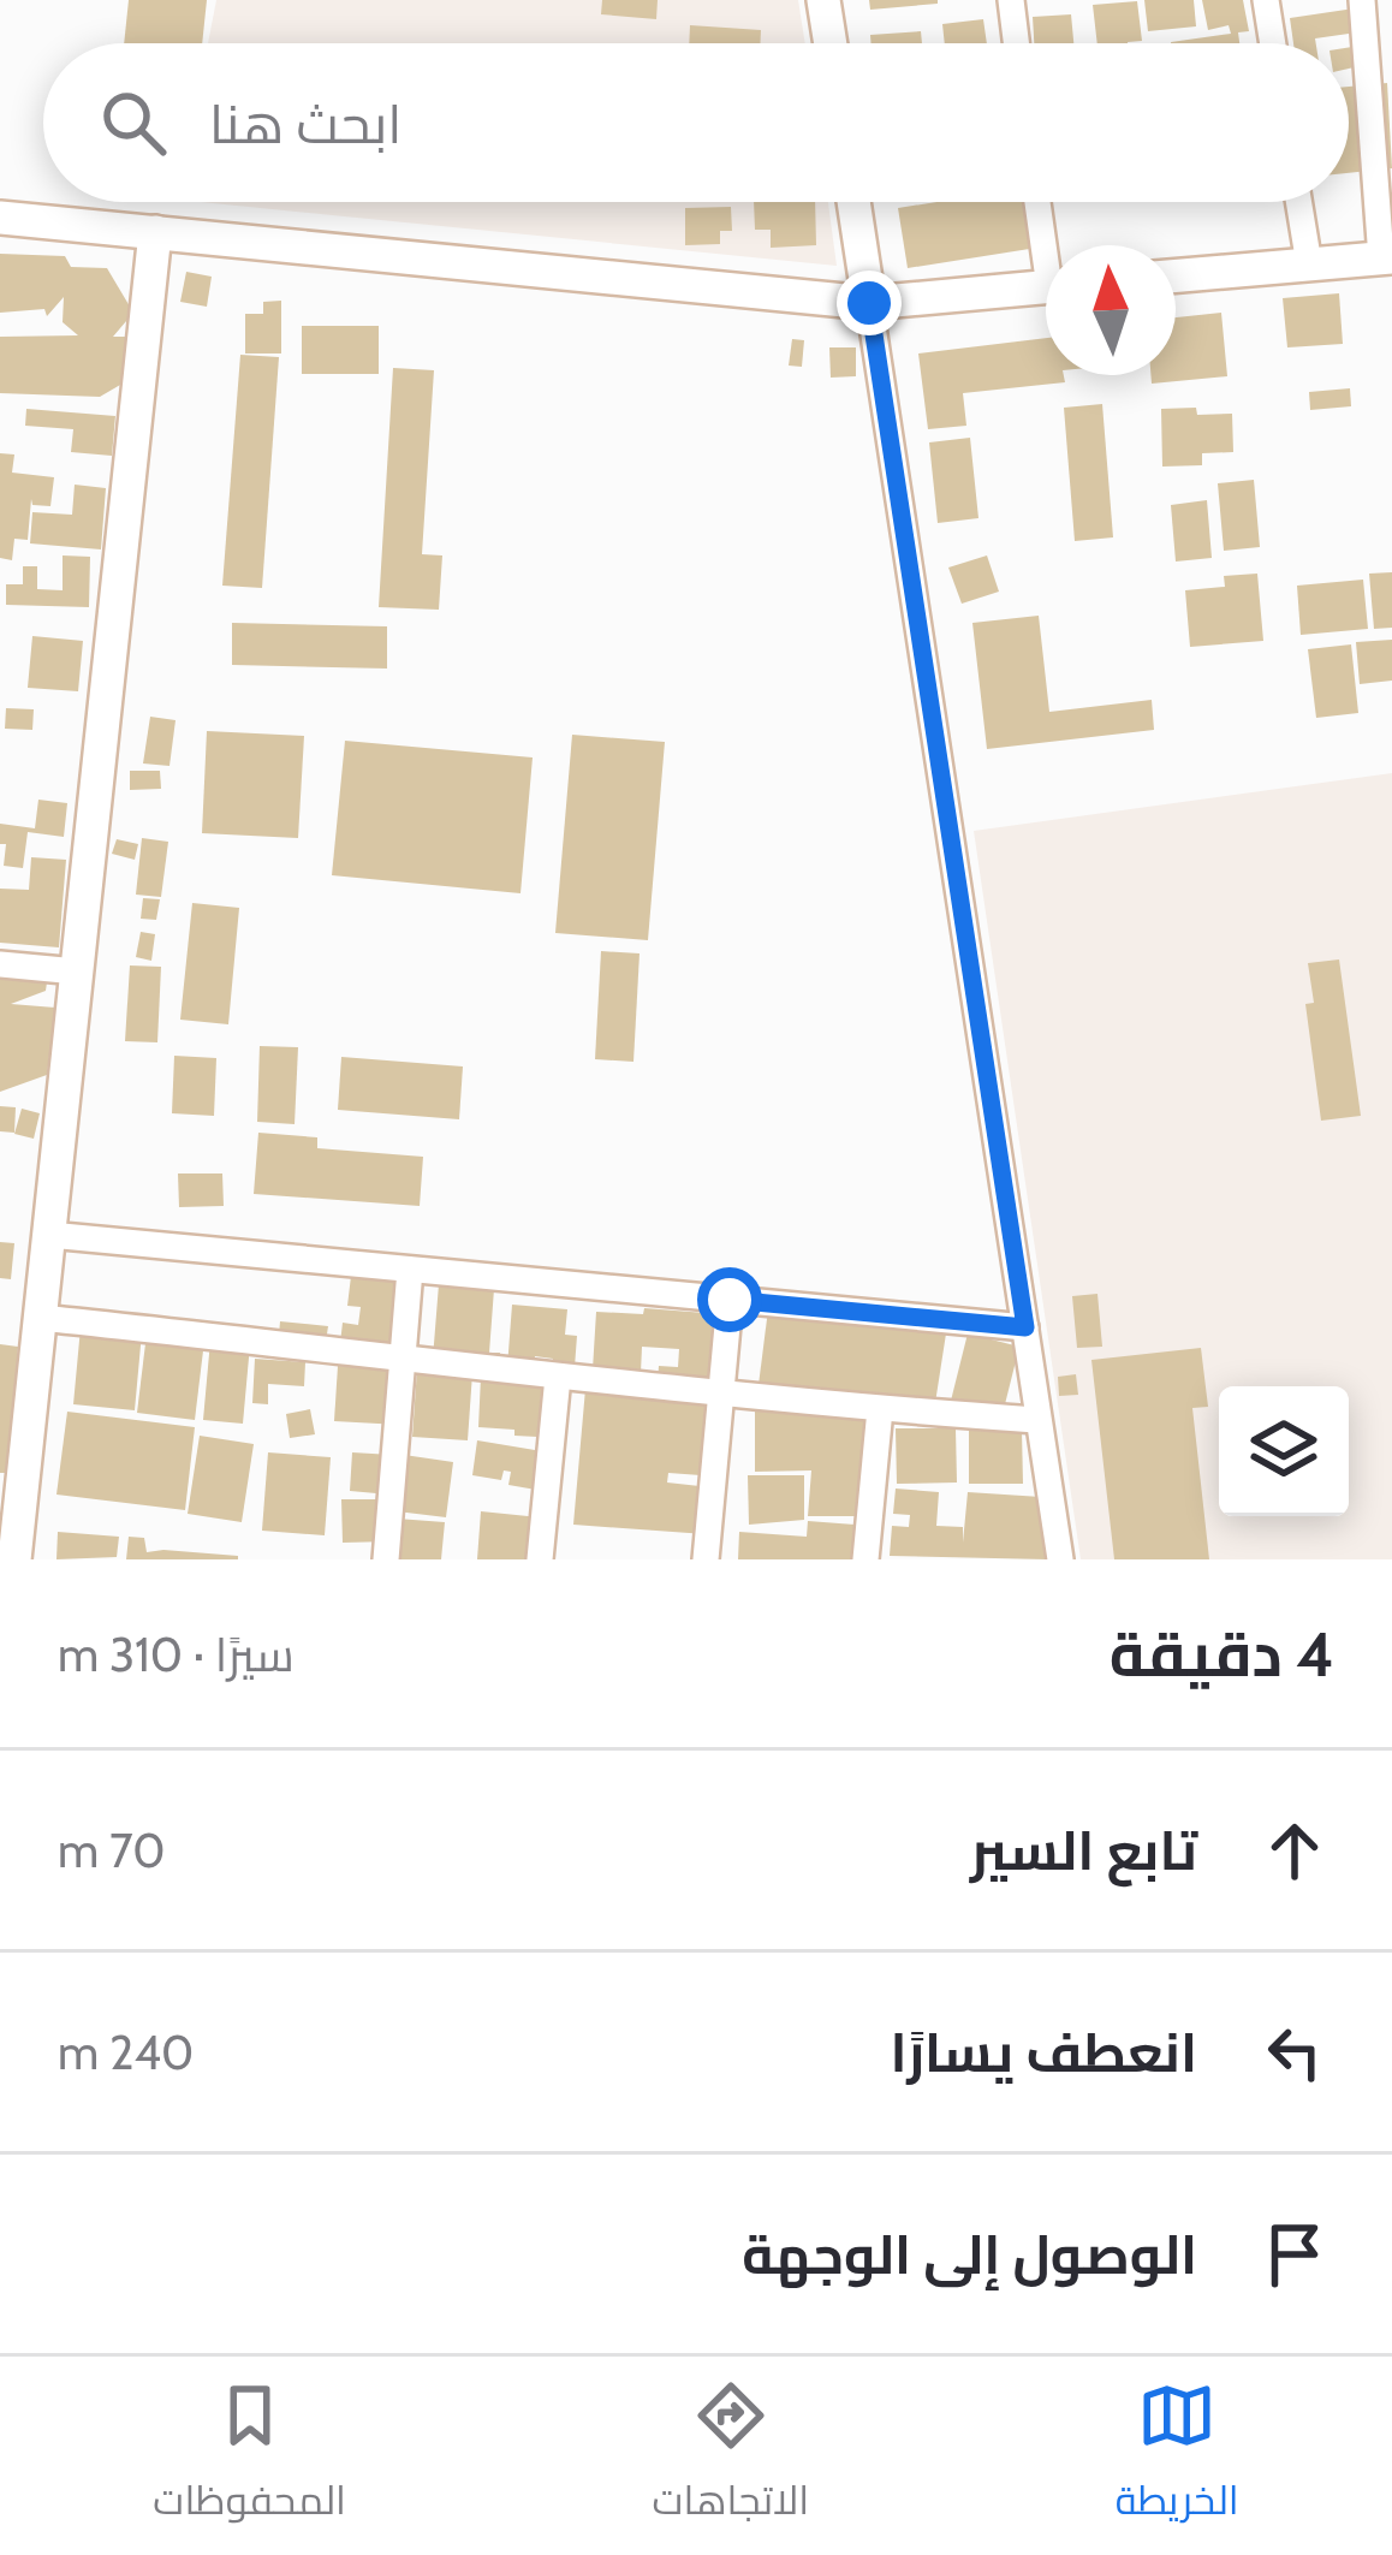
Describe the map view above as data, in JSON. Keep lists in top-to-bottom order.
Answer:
{
  "north": "top",
  "page": {
    "search": "ابحث هنا",
    "heading": ["4 دقيقة", "سيرًا · 310 m"],
    "list": [
      ["تابع السير", "70 m"],
      ["انعطف يسارًا", "240 m"],
      "الوصول إلى الوجهة"
    ],
    "nav": ["الخريطة", "الاتجاهات", "المحفوظات"]
  }
}
